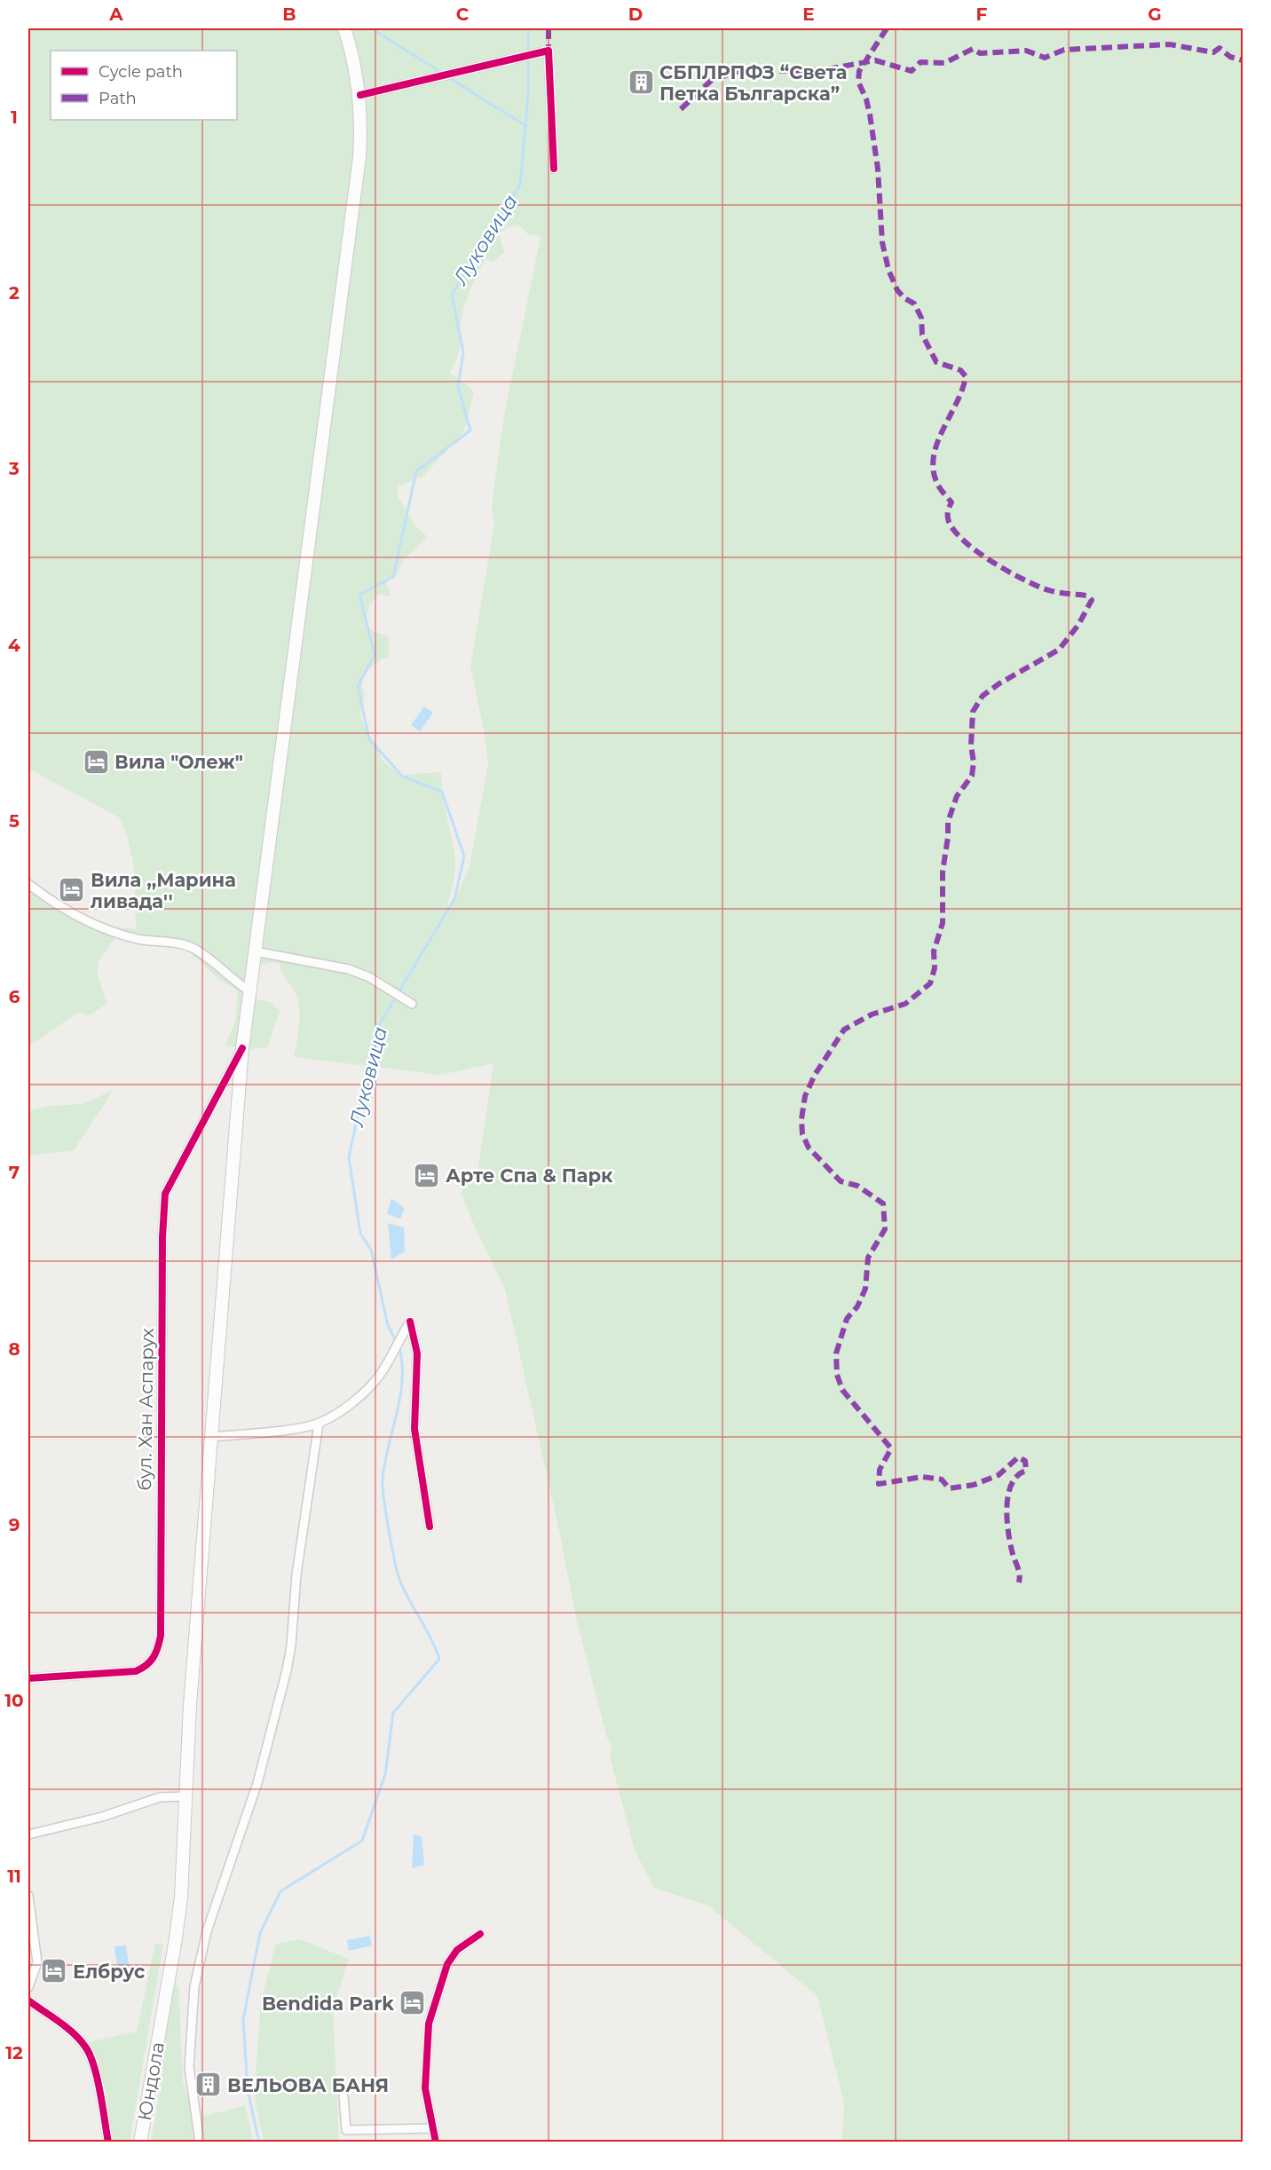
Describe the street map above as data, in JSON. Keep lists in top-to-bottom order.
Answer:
{
  "streets": {
    "main road": ["Юндола"],
    "street": ["бул. Хан Аспарух"]
  },
  "crossings": [
    ["бул. Хан Аспарух", "Юндола"]
  ],
  "water": ["Луковица"],
  "places": {
    "building": ["СБПЛРПФЗ “Света Петка Българска”", "ВЕЛЬОВА БАНЯ"],
    "hotel": [
      "Вила \"Олеж\"",
      "Вила ,,Марина ливада''",
      "Арте Спа & Парк",
      "Елбрус",
      "Bendida Park"
    ]
  },
  "legend": ["Cycle path", "Path"],
  "grid": {
    "columns": [
      "A",
      "B",
      "C",
      "D",
      "E",
      "F",
      "G"
    ],
    "rows": [
      "1",
      "2",
      "3",
      "4",
      "5",
      "6",
      "7",
      "8",
      "9",
      "10",
      "11",
      "12"
    ]
  }
}
